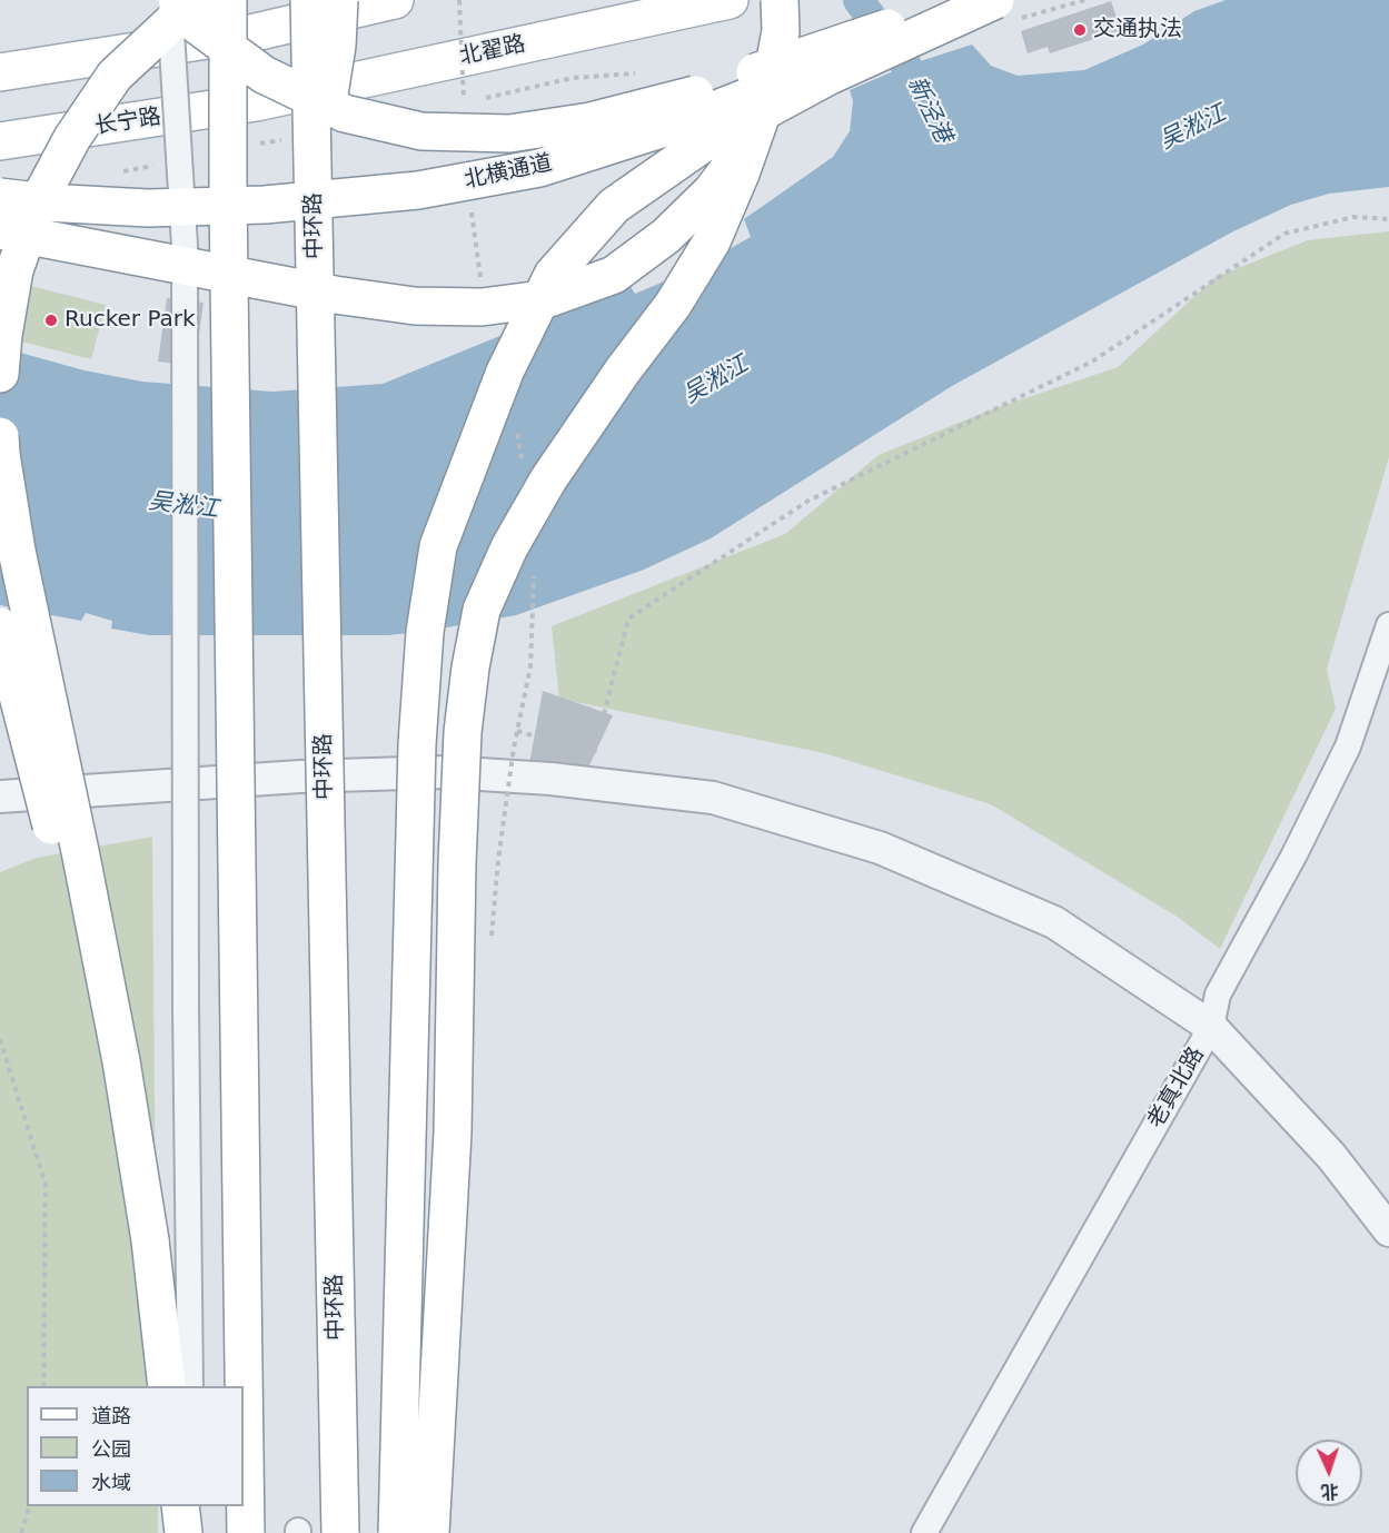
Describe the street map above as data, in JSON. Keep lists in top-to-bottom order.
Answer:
{
  "streets": {
    "main road": [
      "北翟路",
      "长宁路",
      "北横通道",
      "中环路"
    ],
    "street": ["老真北路"]
  },
  "crossings": [
    ["北翟路", "长宁路"]
  ],
  "water": ["新泾港", "吴淞江"],
  "places": ["交通执法", "Rucker Park"],
  "legend": ["道路", "公园", "水域"],
  "north": "bottom"
}
